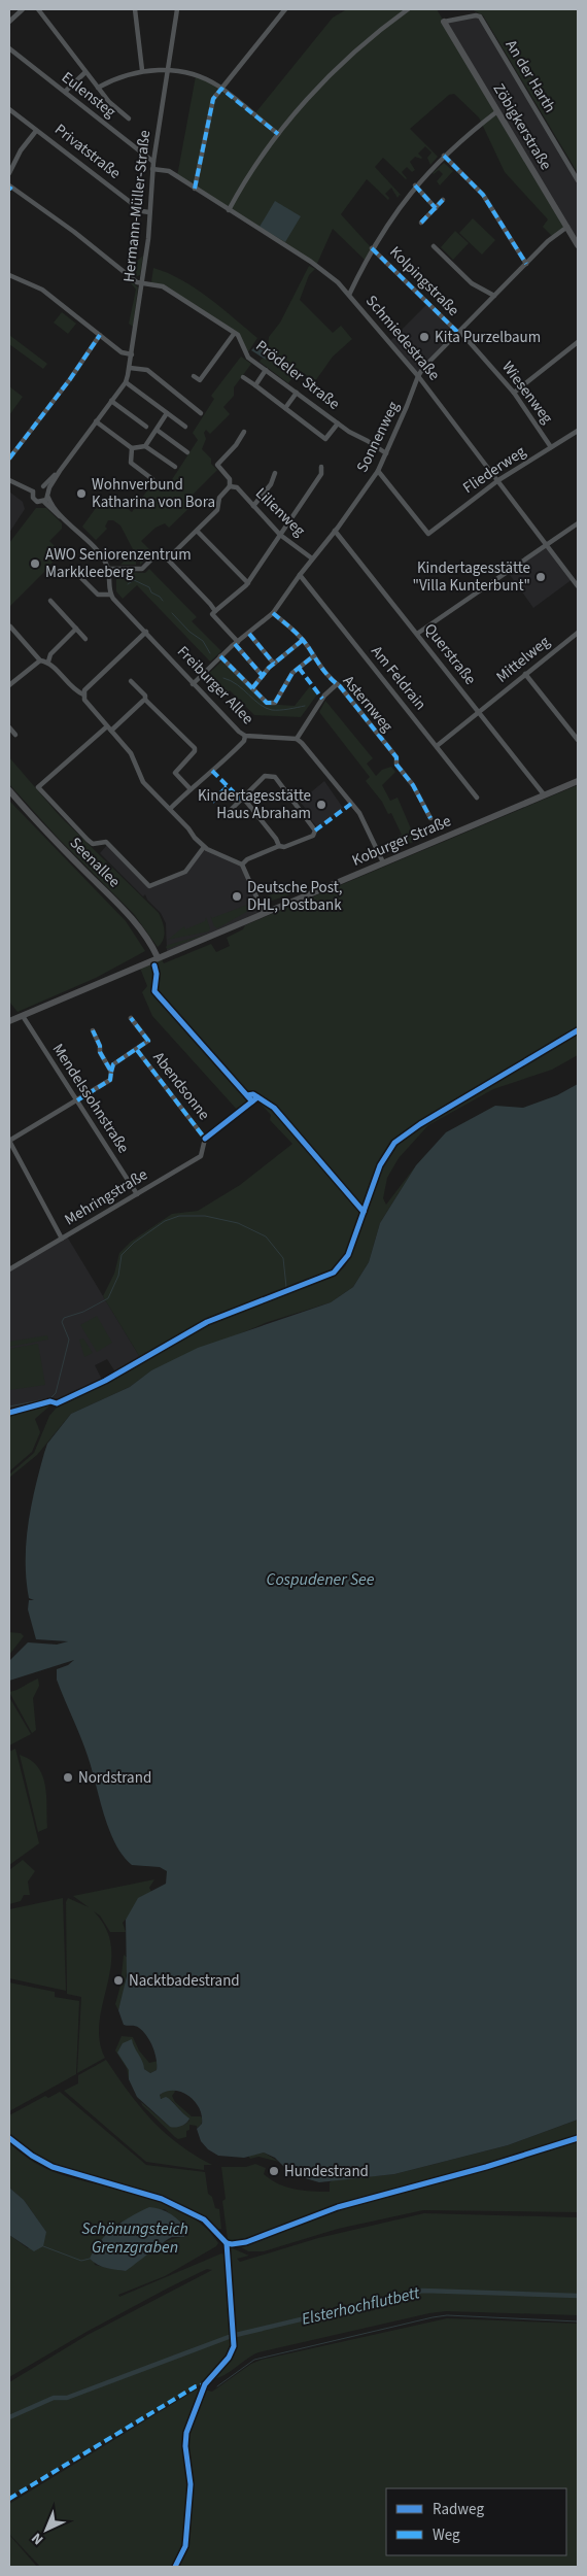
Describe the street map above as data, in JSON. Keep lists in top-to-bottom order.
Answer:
{
  "streets": {
    "main road": ["Zöbigkerstraße", "Koburger Straße", "Seenallee"],
    "street": [
      "An der Harth",
      "Eulensteg",
      "Privatstraße",
      "Hermann-Müller-Straße",
      "Kolpingstraße",
      "Schmiedestraße",
      "Prödeler Straße",
      "Wiesenweg",
      "Sonnenweg",
      "Fliederweg",
      "Lilienweg",
      "Querstraße",
      "Mittelweg",
      "Am Feldrain",
      "Freiburger Allee",
      "Asternweg",
      "Abendsonne",
      "Mendelssohnstraße",
      "Mehringstraße"
    ]
  },
  "crossings": [
    ["An der Harth", "Zöbigkerstraße"],
    ["Eulensteg", "Hermann-Müller-Straße"],
    ["Zöbigkerstraße", "Sonnenweg"],
    ["Privatstraße", "Hermann-Müller-Straße"],
    ["Hermann-Müller-Straße", "Schmiedestraße"],
    ["Hermann-Müller-Straße", "Prödeler Straße"],
    ["Kolpingstraße", "Wiesenweg"],
    ["Kolpingstraße", "Sonnenweg"],
    ["Schmiedestraße", "Sonnenweg"],
    ["Schmiedestraße", "Fliederweg"],
    ["Prödeler Straße", "Sonnenweg"],
    ["Wiesenweg", "Sonnenweg"],
    ["Wiesenweg", "Fliederweg"],
    ["Sonnenweg", "Fliederweg"],
    ["Sonnenweg", "Lilienweg"],
    ["Sonnenweg", "Querstraße"],
    ["Sonnenweg", "Am Feldrain"],
    ["Sonnenweg", "Freiburger Allee"],
    ["Sonnenweg", "Asternweg"],
    ["Querstraße", "Mittelweg"],
    ["Querstraße", "Koburger Straße"],
    ["Mittelweg", "Am Feldrain"],
    ["Koburger Straße", "Seenallee"],
    ["Koburger Straße", "Mendelssohnstraße"],
    ["Abendsonne", "Mendelssohnstraße"],
    ["Abendsonne", "Mehringstraße"],
    ["Mendelssohnstraße", "Mehringstraße"]
  ],
  "water": ["Cospudener See", "Schönungsteich Grenzgraben", "Elsterhochflutbett"],
  "places": [
    "Kita Purzelbaum",
    "Wohnverbund Katharina von Bora",
    "AWO Seniorenzentrum Markkleeberg",
    "Kindertagesstätte \"Villa Kunterbunt\"",
    "Kindertagesstätte Haus Abraham",
    "Deutsche Post, DHL, Postbank",
    "Nordstrand",
    "Nacktbadestrand",
    "Hundestrand"
  ],
  "legend": ["Radweg", "Weg"],
  "north": "bottom left"
}
